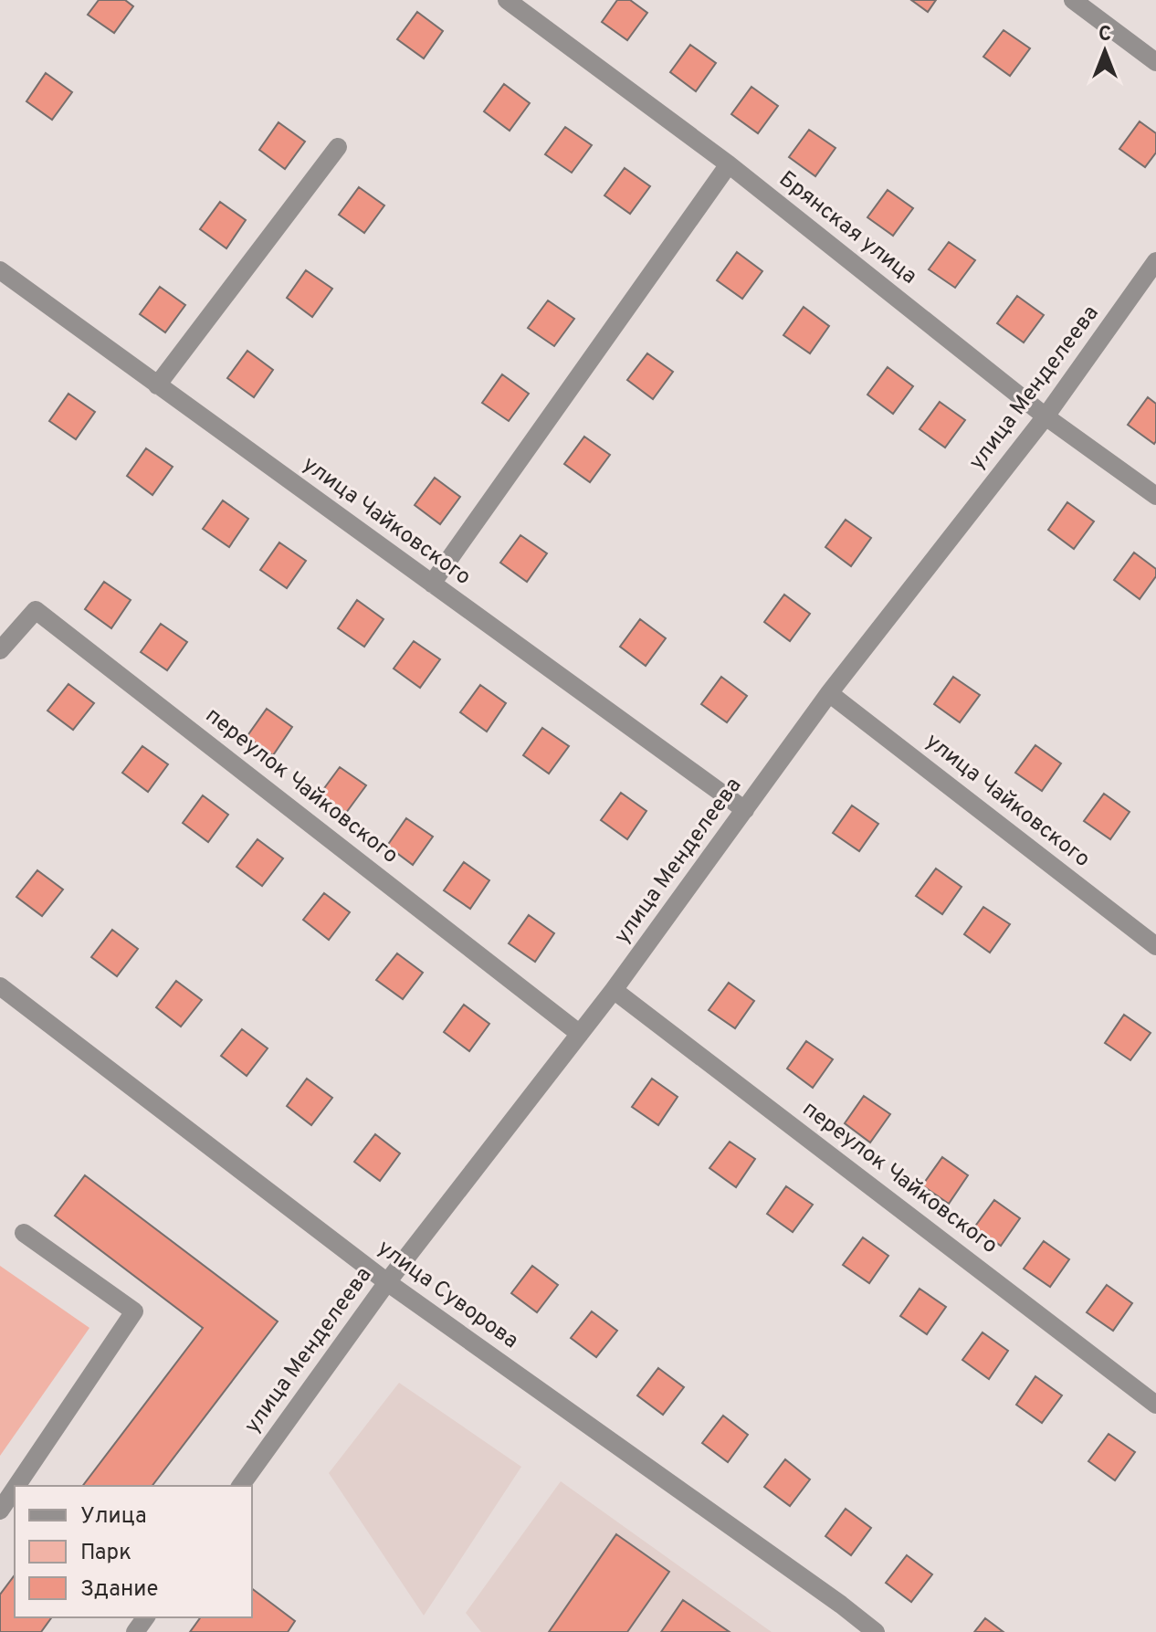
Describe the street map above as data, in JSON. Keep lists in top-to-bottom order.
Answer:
{
  "streets": {
    "street": [
      "Брянская улица",
      "улица Менделеева",
      "улица Чайковского",
      "переулок Чайковского",
      "улица Суворова"
    ]
  },
  "crossings": [
    ["Брянская улица", "улица Менделеева"],
    ["улица Менделеева", "улица Чайковского"],
    ["улица Менделеева", "переулок Чайковского"],
    ["улица Менделеева", "улица Суворова"]
  ],
  "legend": ["Улица", "Парк", "Здание"],
  "north": "top"
}
